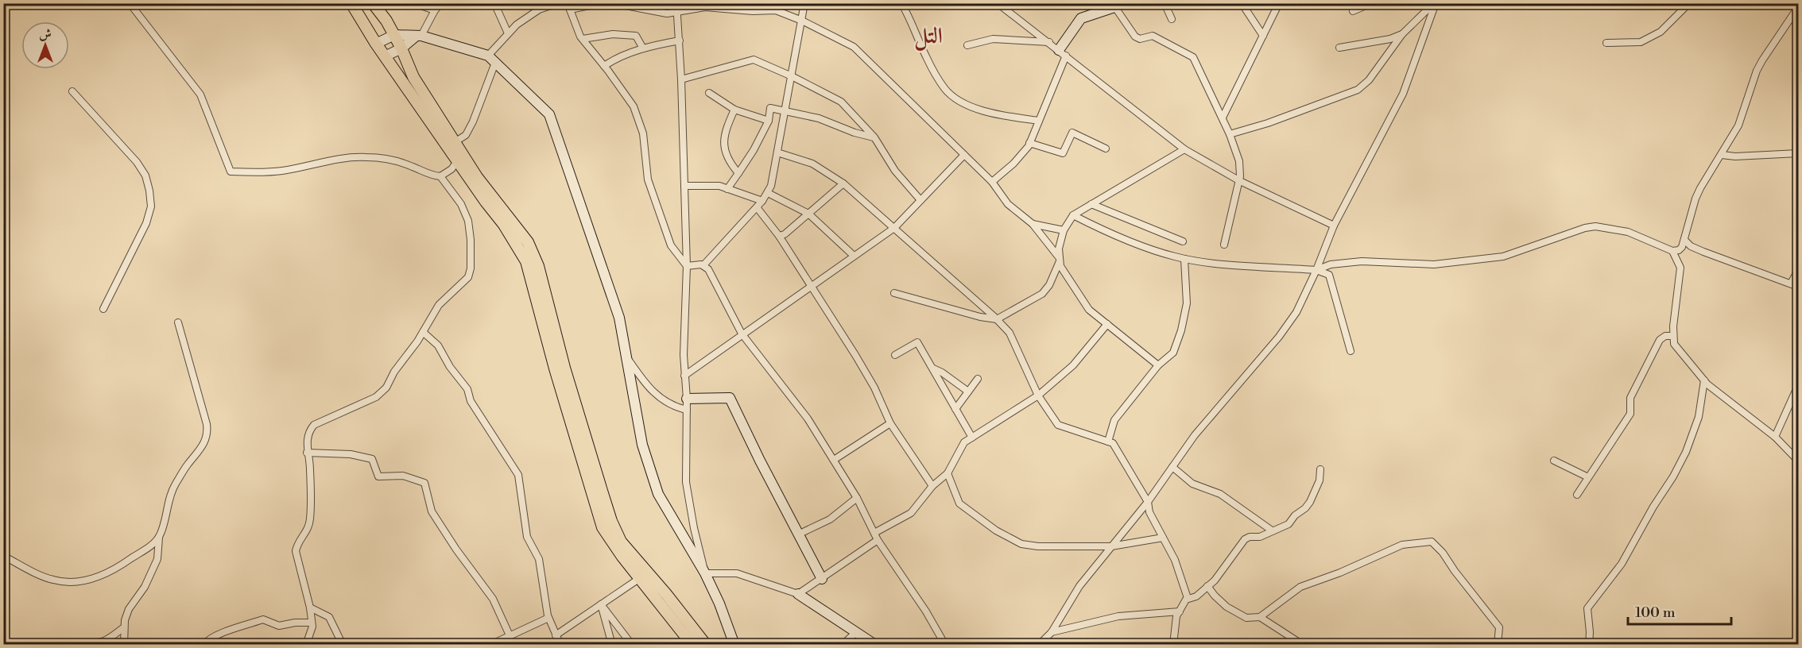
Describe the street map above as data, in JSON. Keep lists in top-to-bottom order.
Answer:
{
  "districts": ["التل"],
  "scale_bar": "100 m",
  "north": "top"
}
